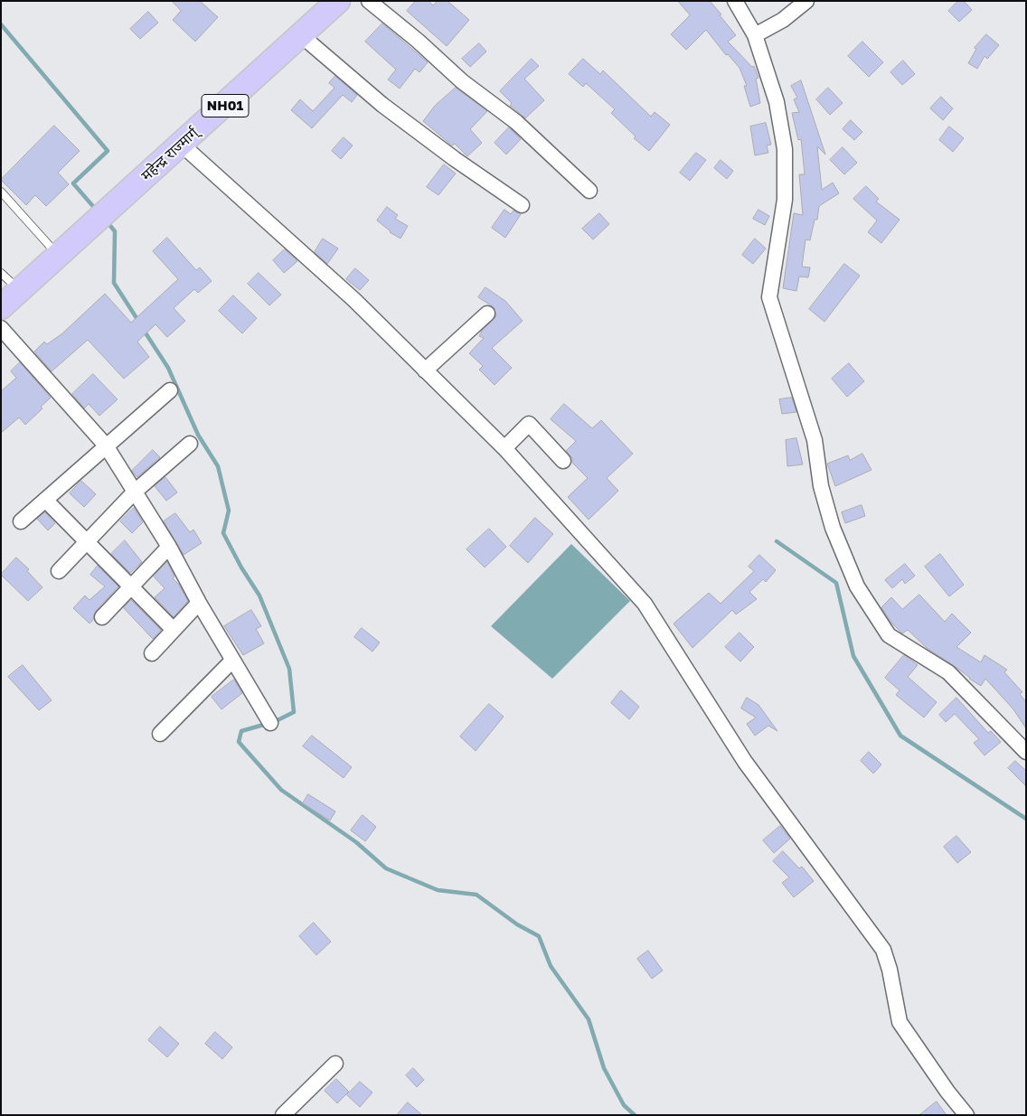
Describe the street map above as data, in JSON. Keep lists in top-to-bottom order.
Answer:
{
  "streets": {
    "highway": ["NH01", "महेन्द्र राज्मार्ग्"]
  }
}
